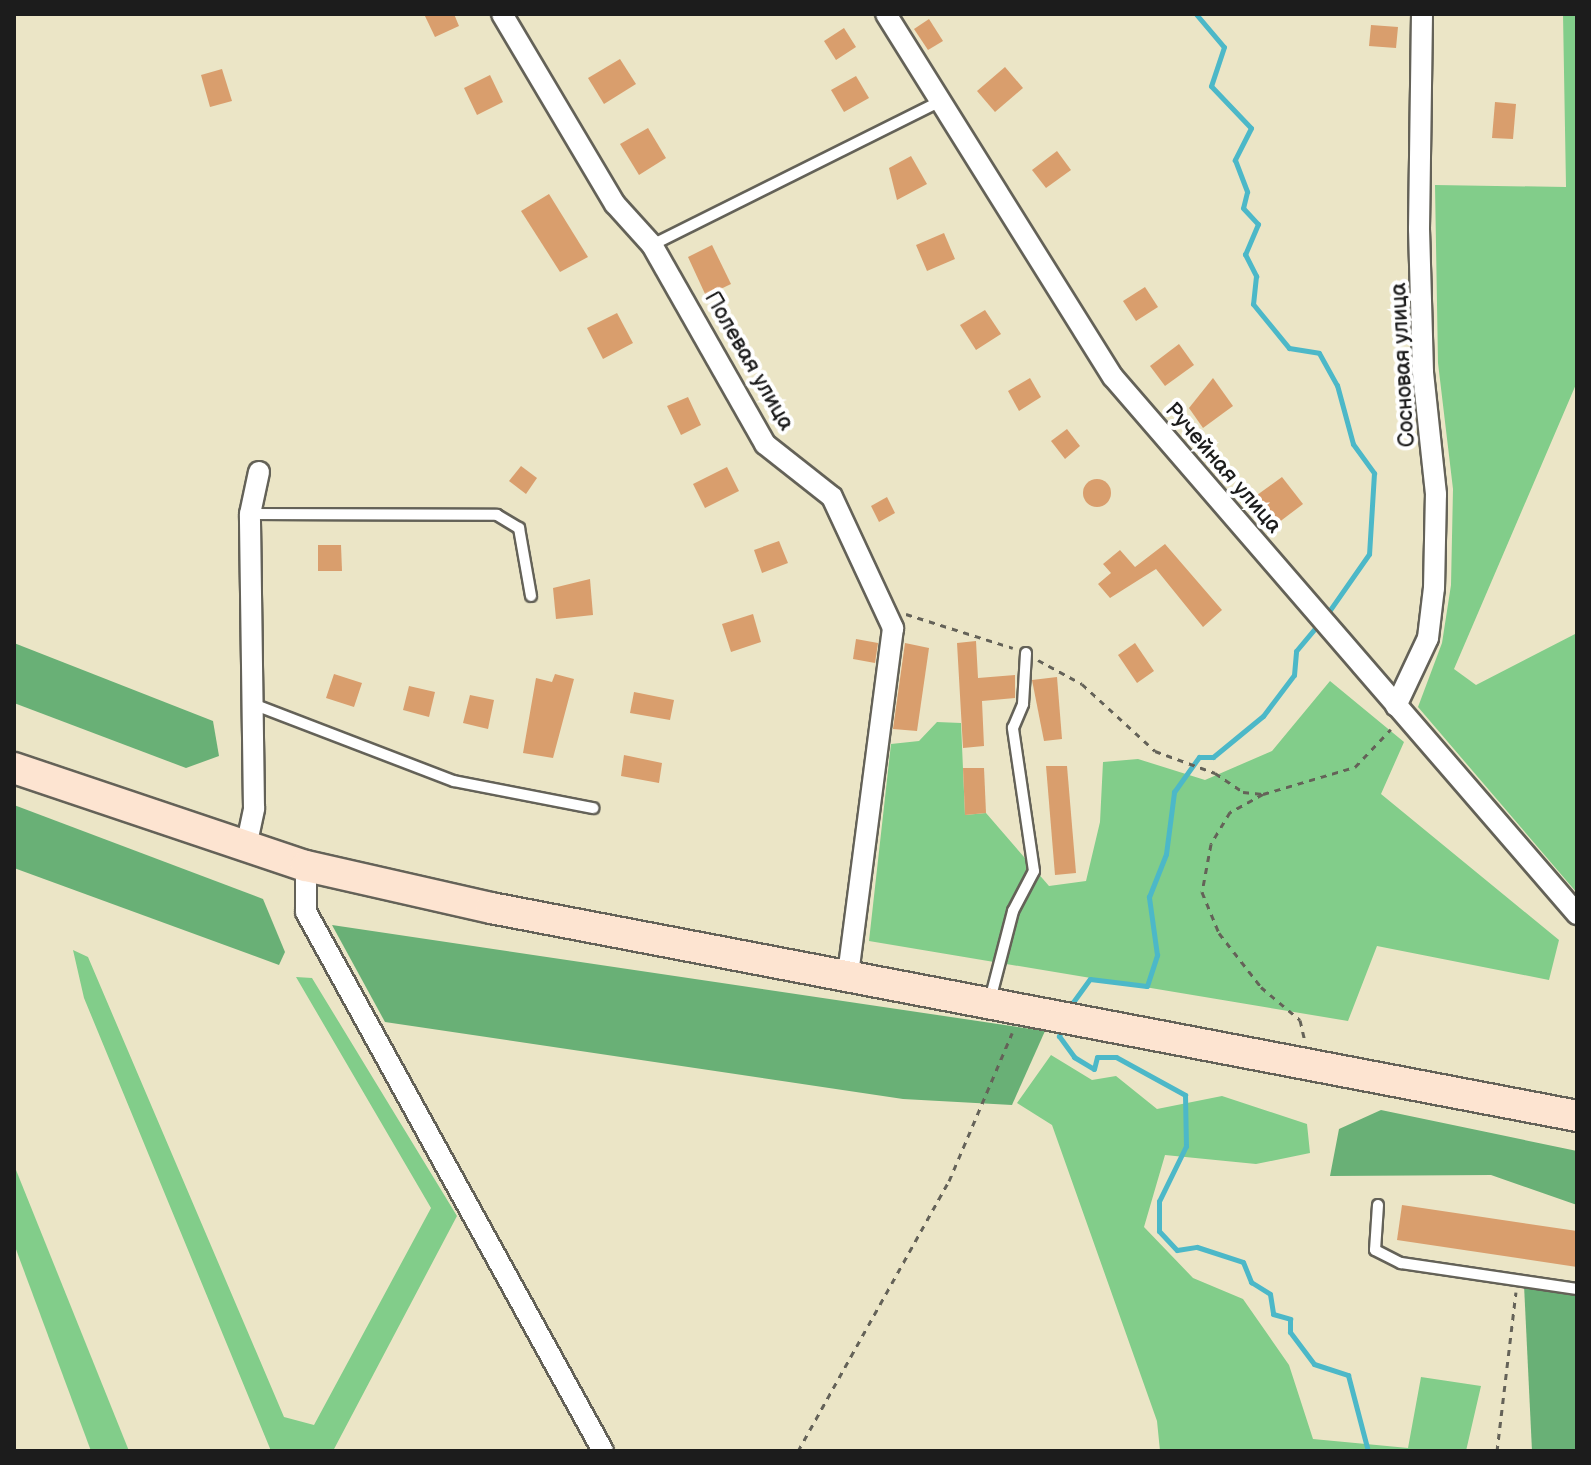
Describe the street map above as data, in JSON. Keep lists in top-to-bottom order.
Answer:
{
  "streets": {
    "street": ["Полевая улица", "Сосновая улица", "Ручейная улица"]
  },
  "crossings": [
    ["Сосновая улица", "Ручейная улица"]
  ]
}
